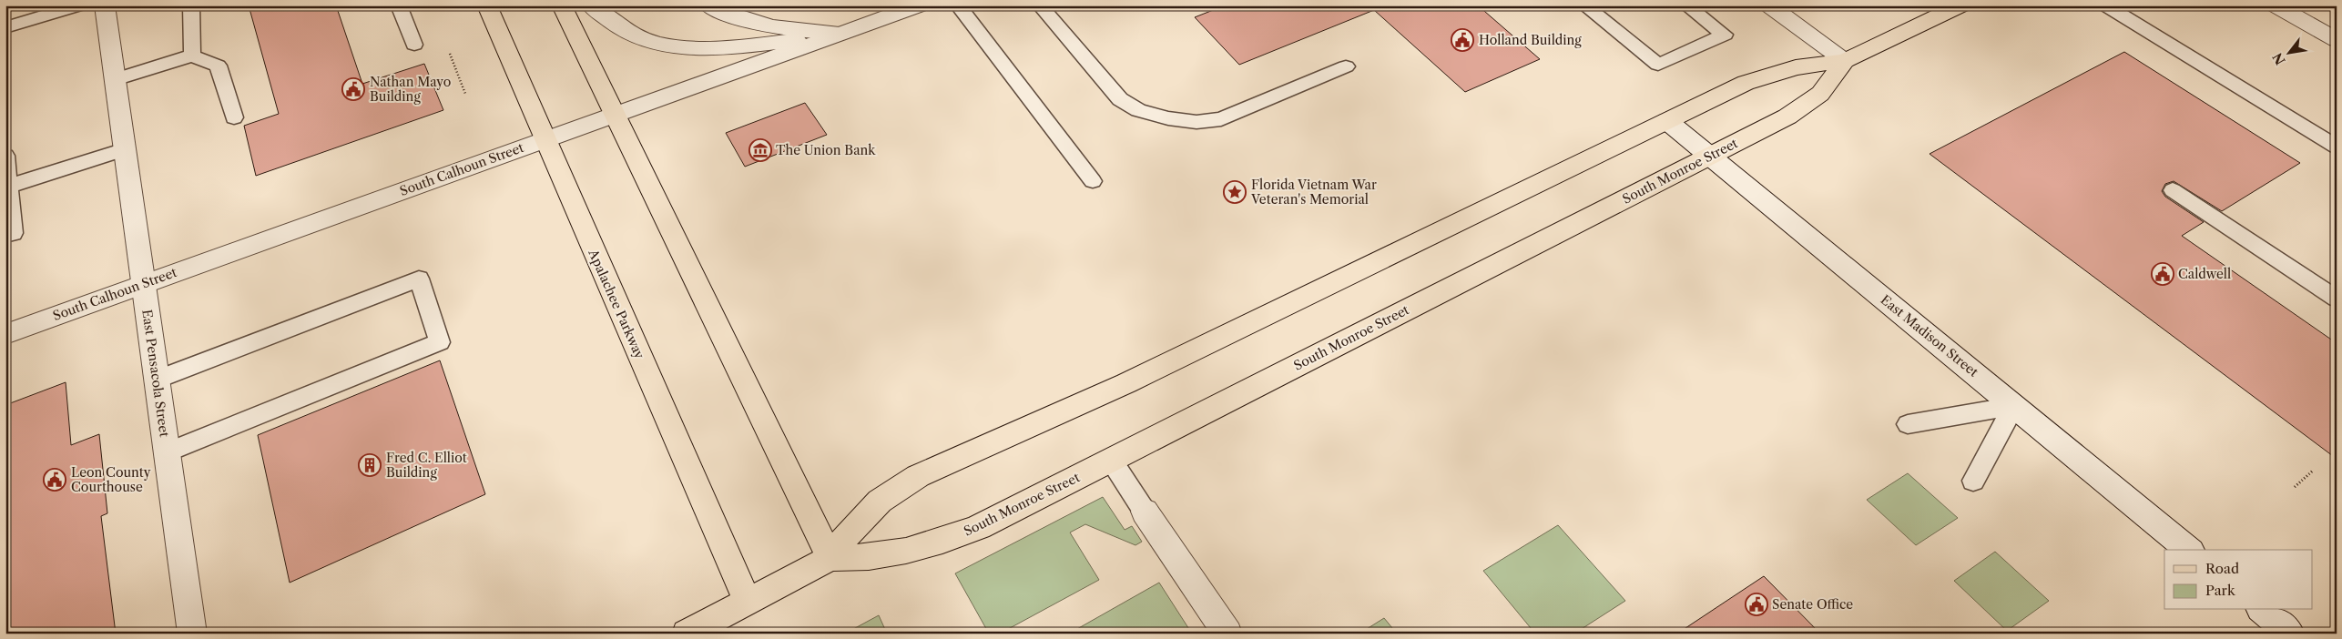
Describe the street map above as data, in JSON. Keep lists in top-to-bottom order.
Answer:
{
  "streets": {
    "main road": ["South Monroe Street", "Apalachee Parkway"],
    "street": ["South Calhoun Street", "East Madison Street", "East Pensacola Street"]
  },
  "crossings": [
    ["South Calhoun Street", "Apalachee Parkway"],
    ["South Calhoun Street", "East Pensacola Street"],
    ["South Monroe Street", "Apalachee Parkway"],
    ["South Monroe Street", "East Madison Street"]
  ],
  "places": {
    "public building": [
      "Holland Building",
      "Nathan Mayo Building",
      "Caldwell",
      "Leon County Courthouse",
      "Senate Office"
    ],
    "museum": ["The Union Bank"],
    "place": ["Florida Vietnam War Veteran's Memorial"],
    "building": ["Fred C. Elliot Building"]
  },
  "legend": ["Road", "Park"],
  "north": "bottom left"
}
